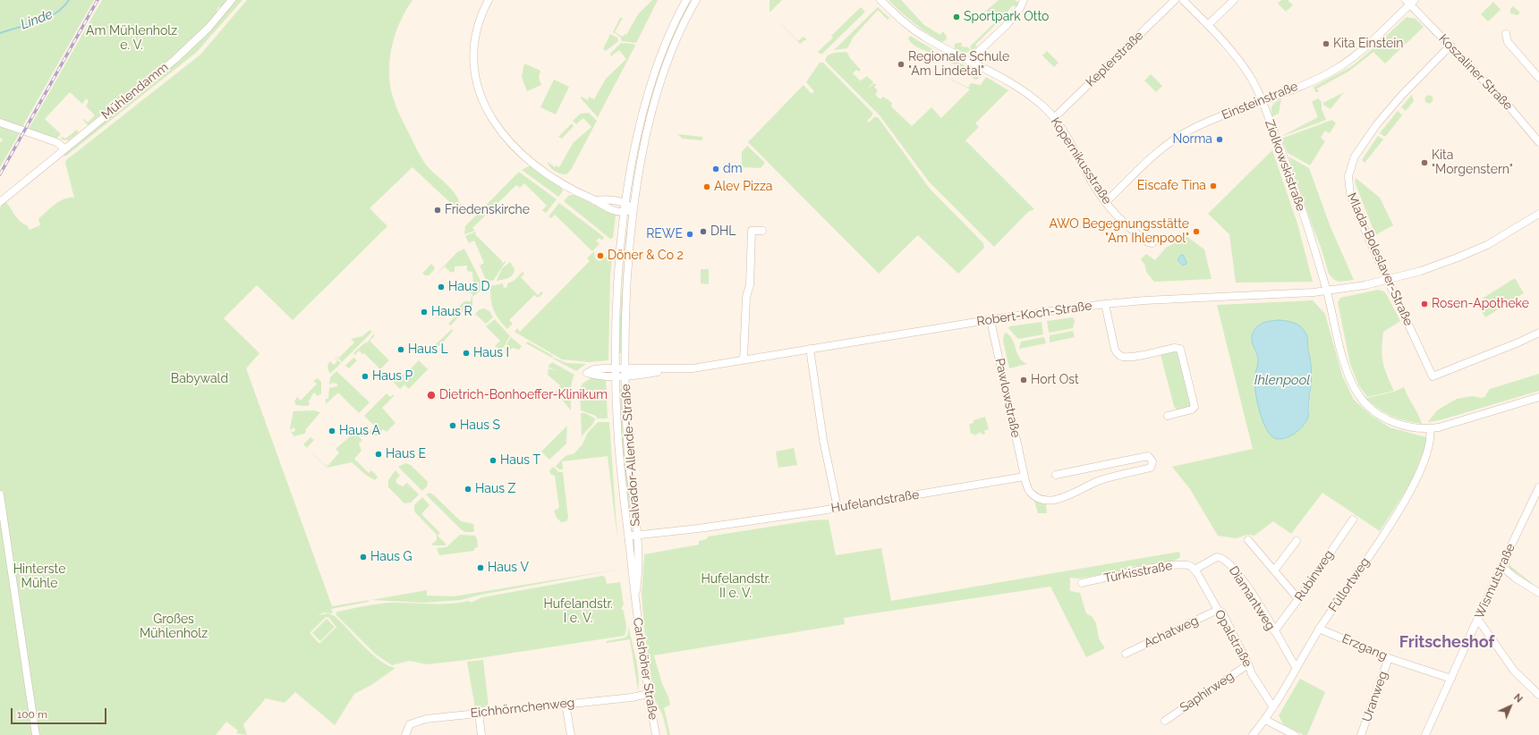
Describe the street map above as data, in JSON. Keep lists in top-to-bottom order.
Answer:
{
  "streets": {
    "street": [
      "Keplerstraße",
      "Koszaliner Straße",
      "Mühlendamm",
      "Einsteinstraße",
      "Kopernikusstraße",
      "Ziolkowskistraße",
      "Mlada-Boleslaver-Straße",
      "Robert-Koch-Straße",
      "Pawlowstraße",
      "Salvador-Allende-Straße",
      "Hufelandstraße",
      "Türkisstraße",
      "Rubinweg",
      "Wismutstraße",
      "Füllortweg",
      "Diamantweg",
      "Achatweg",
      "Opalstraße",
      "Erzgang",
      "Carlshöher Straße",
      "Saphirweg",
      "Uranweg",
      "Eichhörnchenweg"
    ]
  },
  "crossings": [
    ["Keplerstraße", "Kopernikusstraße"],
    ["Koszaliner Straße", "Einsteinstraße"],
    ["Koszaliner Straße", "Mlada-Boleslaver-Straße"],
    ["Einsteinstraße", "Kopernikusstraße"],
    ["Einsteinstraße", "Ziolkowskistraße"],
    ["Ziolkowskistraße", "Robert-Koch-Straße"],
    ["Ziolkowskistraße", "Füllortweg"],
    ["Mlada-Boleslaver-Straße", "Robert-Koch-Straße"],
    ["Robert-Koch-Straße", "Pawlowstraße"],
    ["Robert-Koch-Straße", "Salvador-Allende-Straße"],
    ["Pawlowstraße", "Hufelandstraße"],
    ["Salvador-Allende-Straße", "Hufelandstraße"],
    ["Salvador-Allende-Straße", "Carlshöher Straße"],
    ["Türkisstraße", "Diamantweg"],
    ["Türkisstraße", "Opalstraße"],
    ["Rubinweg", "Diamantweg"],
    ["Wismutstraße", "Erzgang"],
    ["Füllortweg", "Diamantweg"],
    ["Füllortweg", "Opalstraße"],
    ["Füllortweg", "Erzgang"],
    ["Diamantweg", "Opalstraße"],
    ["Achatweg", "Opalstraße"],
    ["Opalstraße", "Saphirweg"],
    ["Erzgang", "Uranweg"],
    ["Carlshöher Straße", "Eichhörnchenweg"]
  ],
  "districts": ["Fritscheshof"],
  "water": ["Linde", "Ihlenpool"],
  "parks": [
    "Am Mühlenholz e. V.",
    "Babywald",
    "Hinterste Mühle",
    "Hufelandstr. II e. V.",
    "Hufelandstr. I e. V.",
    "Großes Mühlenholz"
  ],
  "places": [
    "Sportpark Otto",
    "Kita Einstein",
    "Regionale Schule \"Am Lindetal\"",
    "Norma",
    "Kita \"Morgenstern\"",
    "dm",
    "Eiscafe Tina",
    "Alev Pizza",
    "Friedenskirche",
    "DHL",
    "AWO Begegnungsstätte \"Am Ihlenpool\"",
    "REWE",
    "Döner & Co 2",
    "Haus D",
    "Rosen-Apotheke",
    "Haus R",
    "Haus L",
    "Haus I",
    "Haus P",
    "Hort Ost",
    "Dietrich-Bonhoeffer-Klinikum",
    "Haus S",
    "Haus A",
    "Haus E",
    "Haus T",
    "Haus Z",
    "Haus G",
    "Haus V"
  ],
  "scale_bar": "100 m",
  "north": "top right"
}
